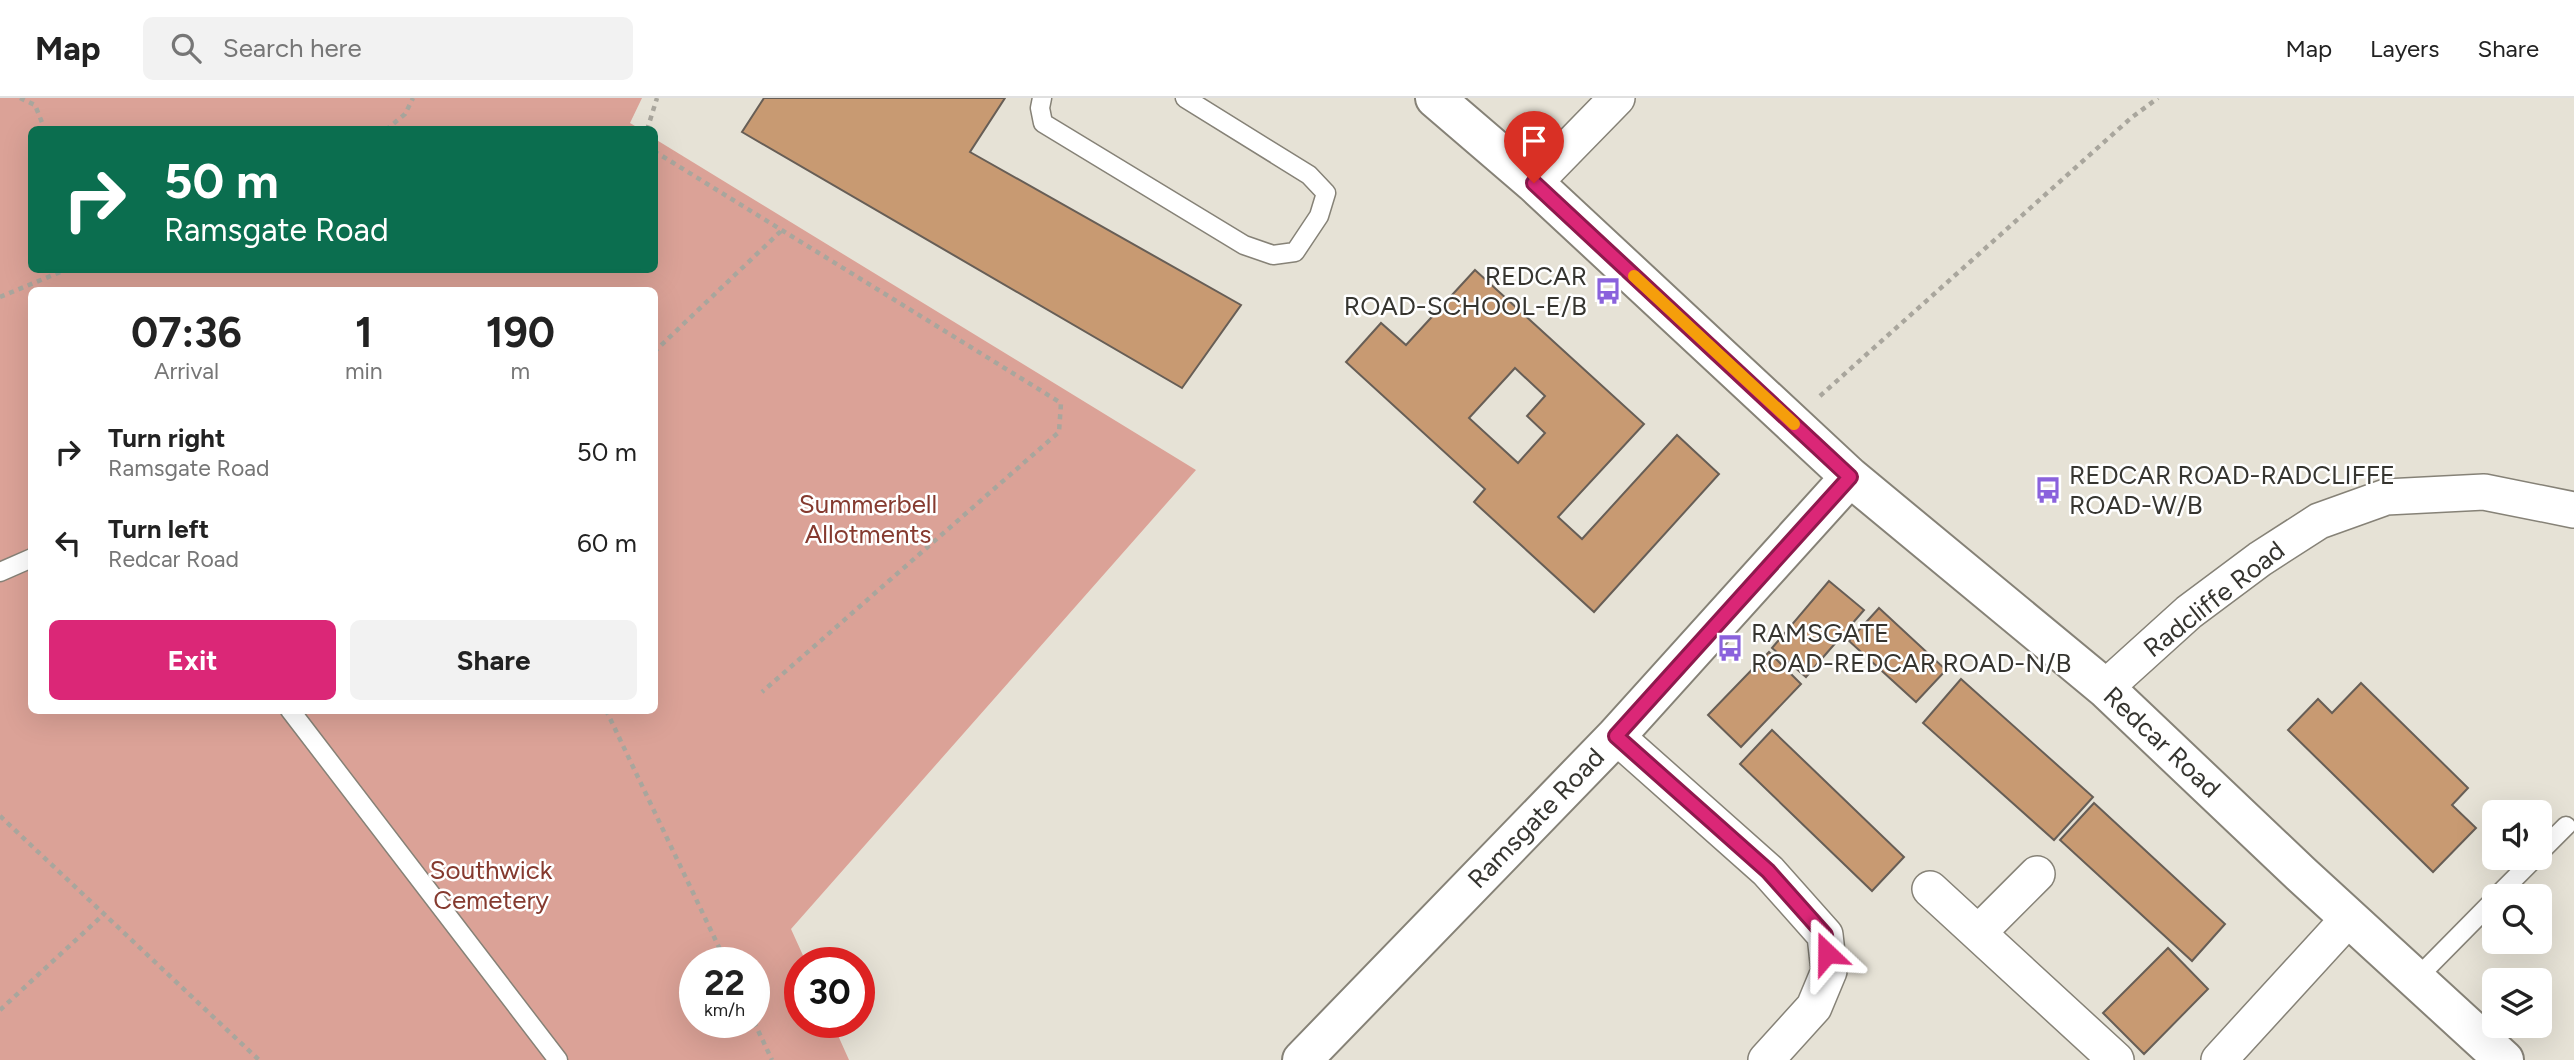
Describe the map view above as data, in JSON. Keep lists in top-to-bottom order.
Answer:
{
  "streets": {
    "street": ["Radcliffe Road", "Redcar Road", "Ramsgate Road"]
  },
  "crossings": [
    ["Radcliffe Road", "Redcar Road"],
    ["Redcar Road", "Ramsgate Road"]
  ],
  "parks": ["Summerbell Allotments", "Southwick Cemetery"],
  "places": {
    "bus stop": ["REDCAR ROAD-SCHOOL-E/B", "REDCAR ROAD-RADCLIFFE ROAD-W/B", "RAMSGATE ROAD-REDCAR ROAD-N/B"]
  },
  "page": {
    "header": "Map",
    "search": "Search here",
    "nav": ["Map", "Layers", "Share"],
    "turn": ["50 m", "Ramsgate Road"],
    "eta": [
      "07:36",
      "Arrival",
      "1",
      "min",
      "190",
      "m"
    ],
    "list": [
      {
        "name": "Turn right",
        "note": "Ramsgate Road",
        "value": "50 m"
      },
      {
        "name": "Turn left",
        "note": "Redcar Road",
        "value": "60 m"
      }
    ],
    "buttons": ["Exit", "Share"],
    "speed": "22 km/h",
    "limit": "30"
  }
}
